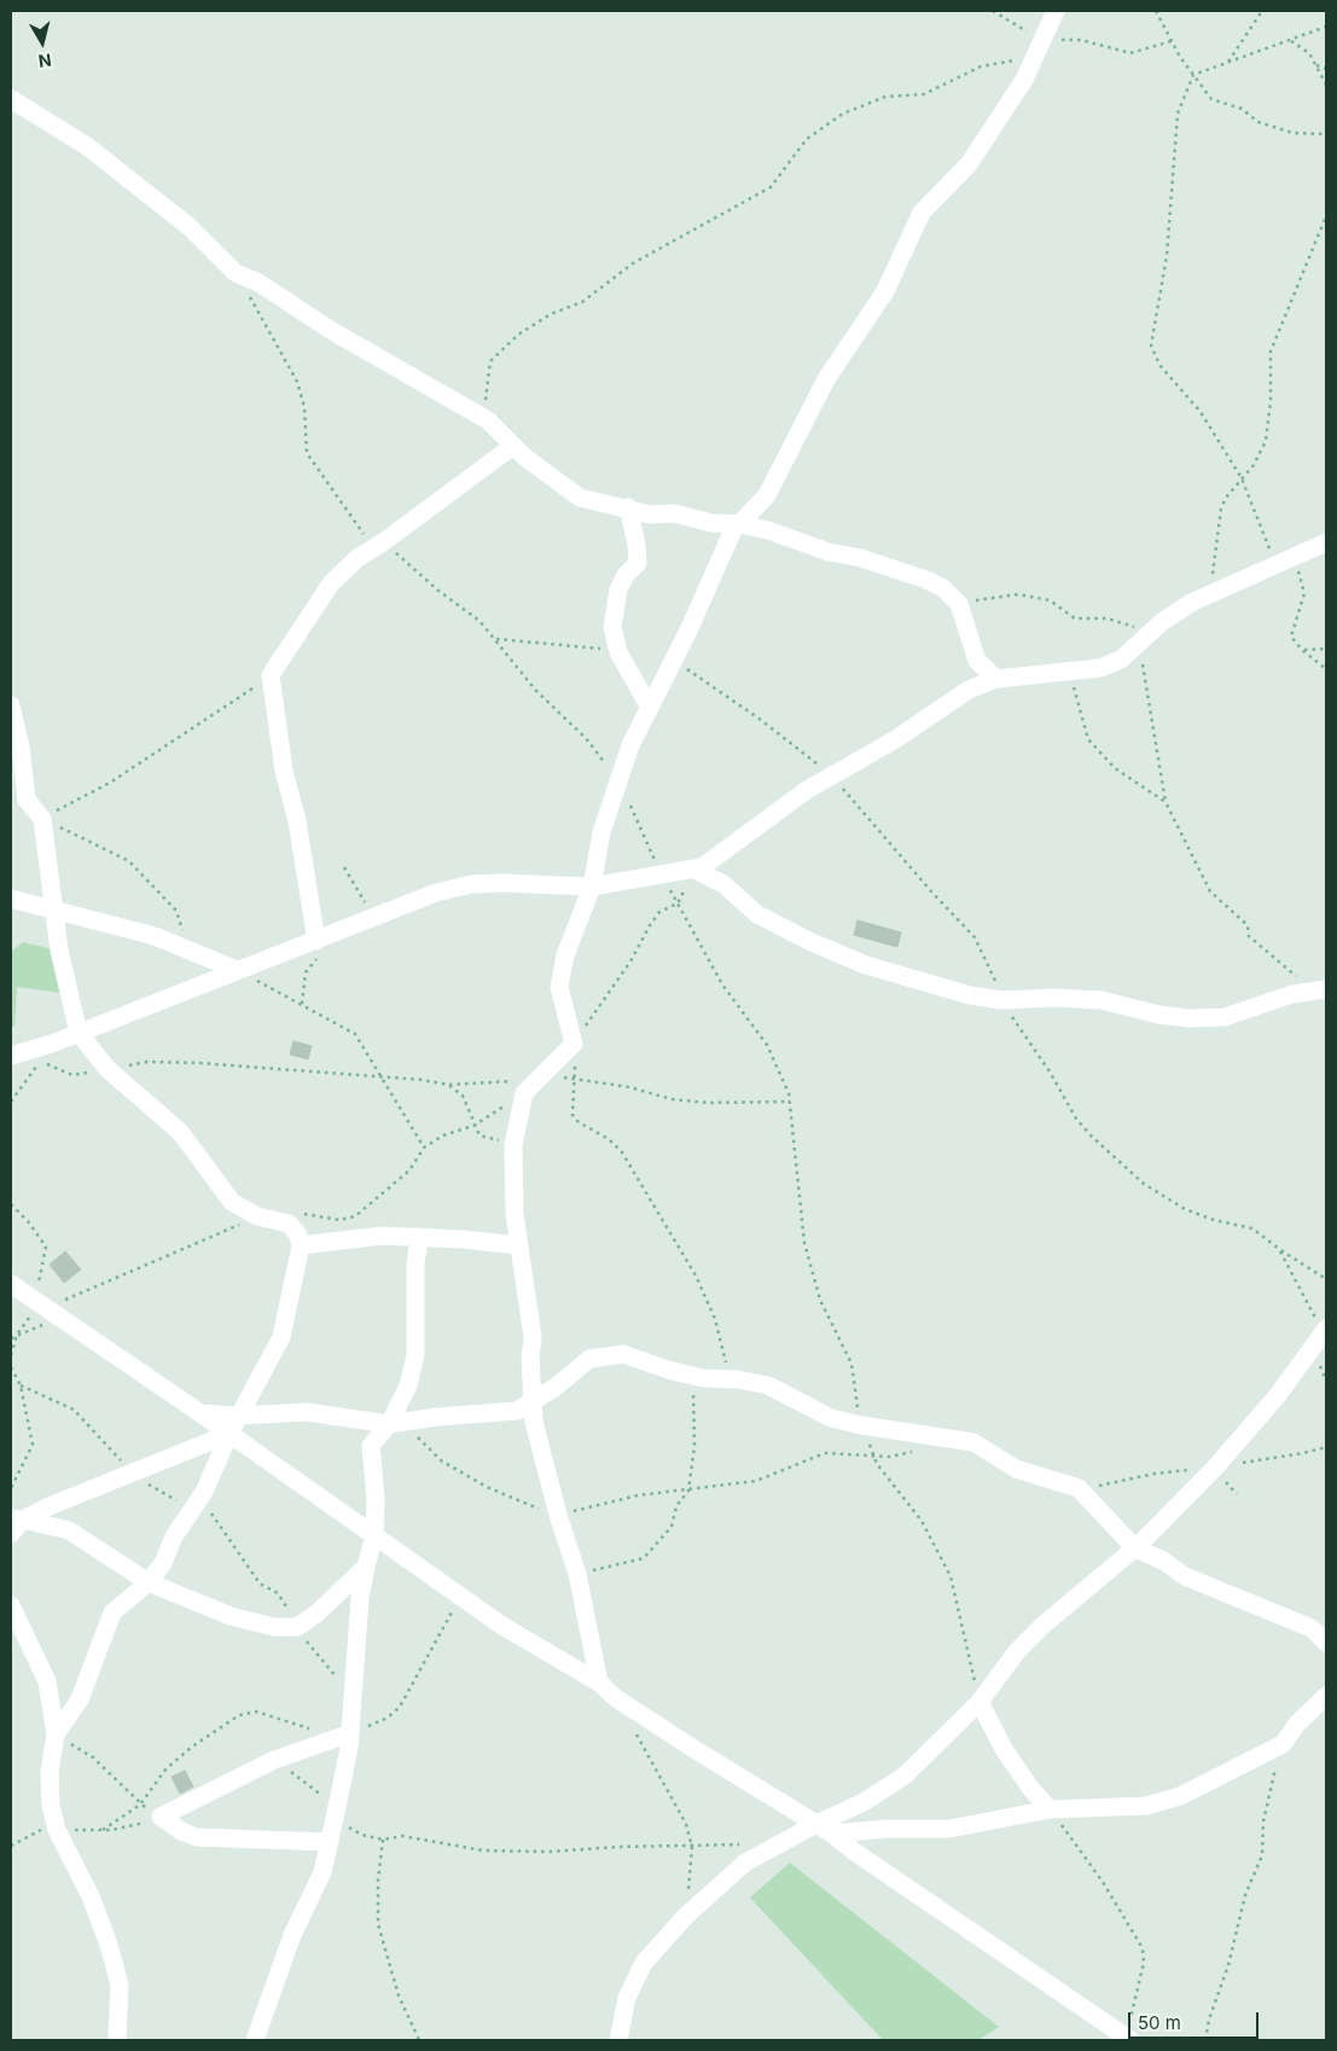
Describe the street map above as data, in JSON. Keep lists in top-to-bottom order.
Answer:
{
  "scale_bar": "50 m",
  "north": "bottom"
}
